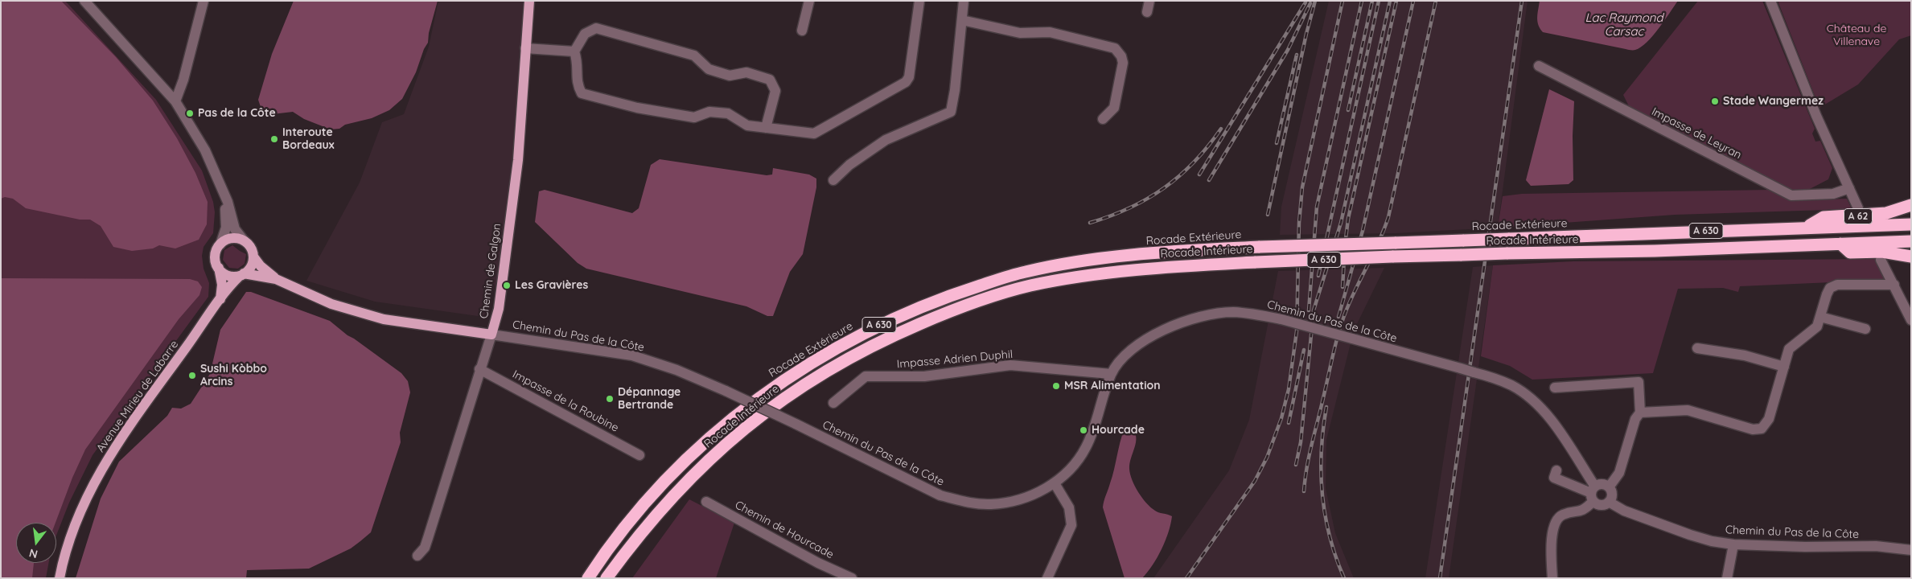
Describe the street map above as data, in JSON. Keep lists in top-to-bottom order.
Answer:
{
  "streets": {
    "highway": [
      "A 62",
      "Rocade Extérieure",
      "A 630",
      "Rocade Intérieure"
    ],
    "main road": ["Chemin de Galgon", "Chemin du Pas de la Côte", "Avenue Mirieu de Labarre"],
    "street": [
      "Impasse de Leyran",
      "Impasse Adrien Duphil",
      "Impasse de la Roubine",
      "Chemin de Hourcade"
    ]
  },
  "crossings": [
    ["A 62", "Rocade Extérieure"],
    ["Chemin de Galgon", "Chemin du Pas de la Côte"],
    ["Chemin de Galgon", "Impasse de la Roubine"],
    ["Chemin du Pas de la Côte", "Impasse Adrien Duphil"],
    ["Chemin du Pas de la Côte", "Avenue Mirieu de Labarre"]
  ],
  "water": ["Lac Raymond Carsac"],
  "parks": ["Château de Villenave"],
  "places": [
    "Stade Wangermez",
    "Pas de la Côte",
    "Interoute Bordeaux",
    "Les Gravières",
    "Sushi Kòbbo Arcins",
    "MSR Alimentation",
    "Dépannage Bertrande",
    "Hourcade"
  ],
  "north": "bottom"
}
